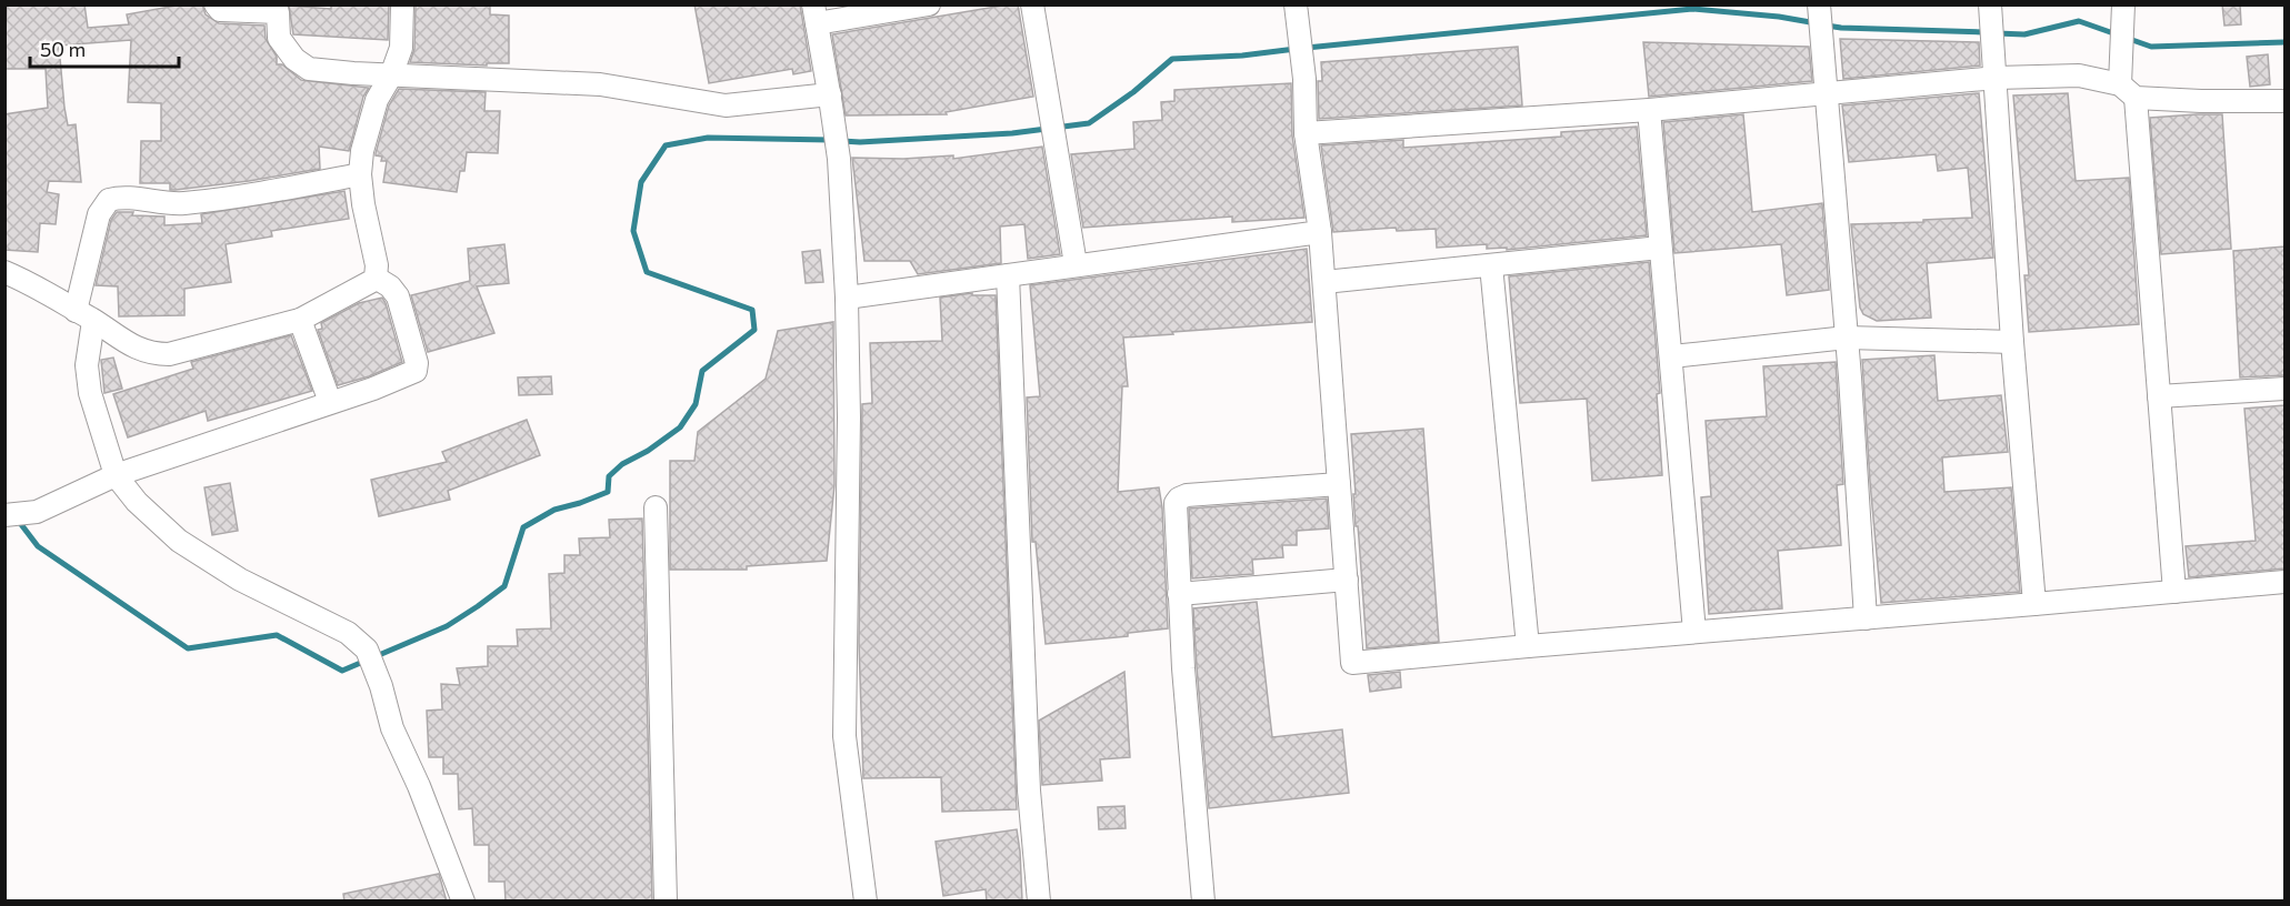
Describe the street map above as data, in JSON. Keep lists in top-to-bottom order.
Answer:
{
  "scale_bar": "50 m"
}
